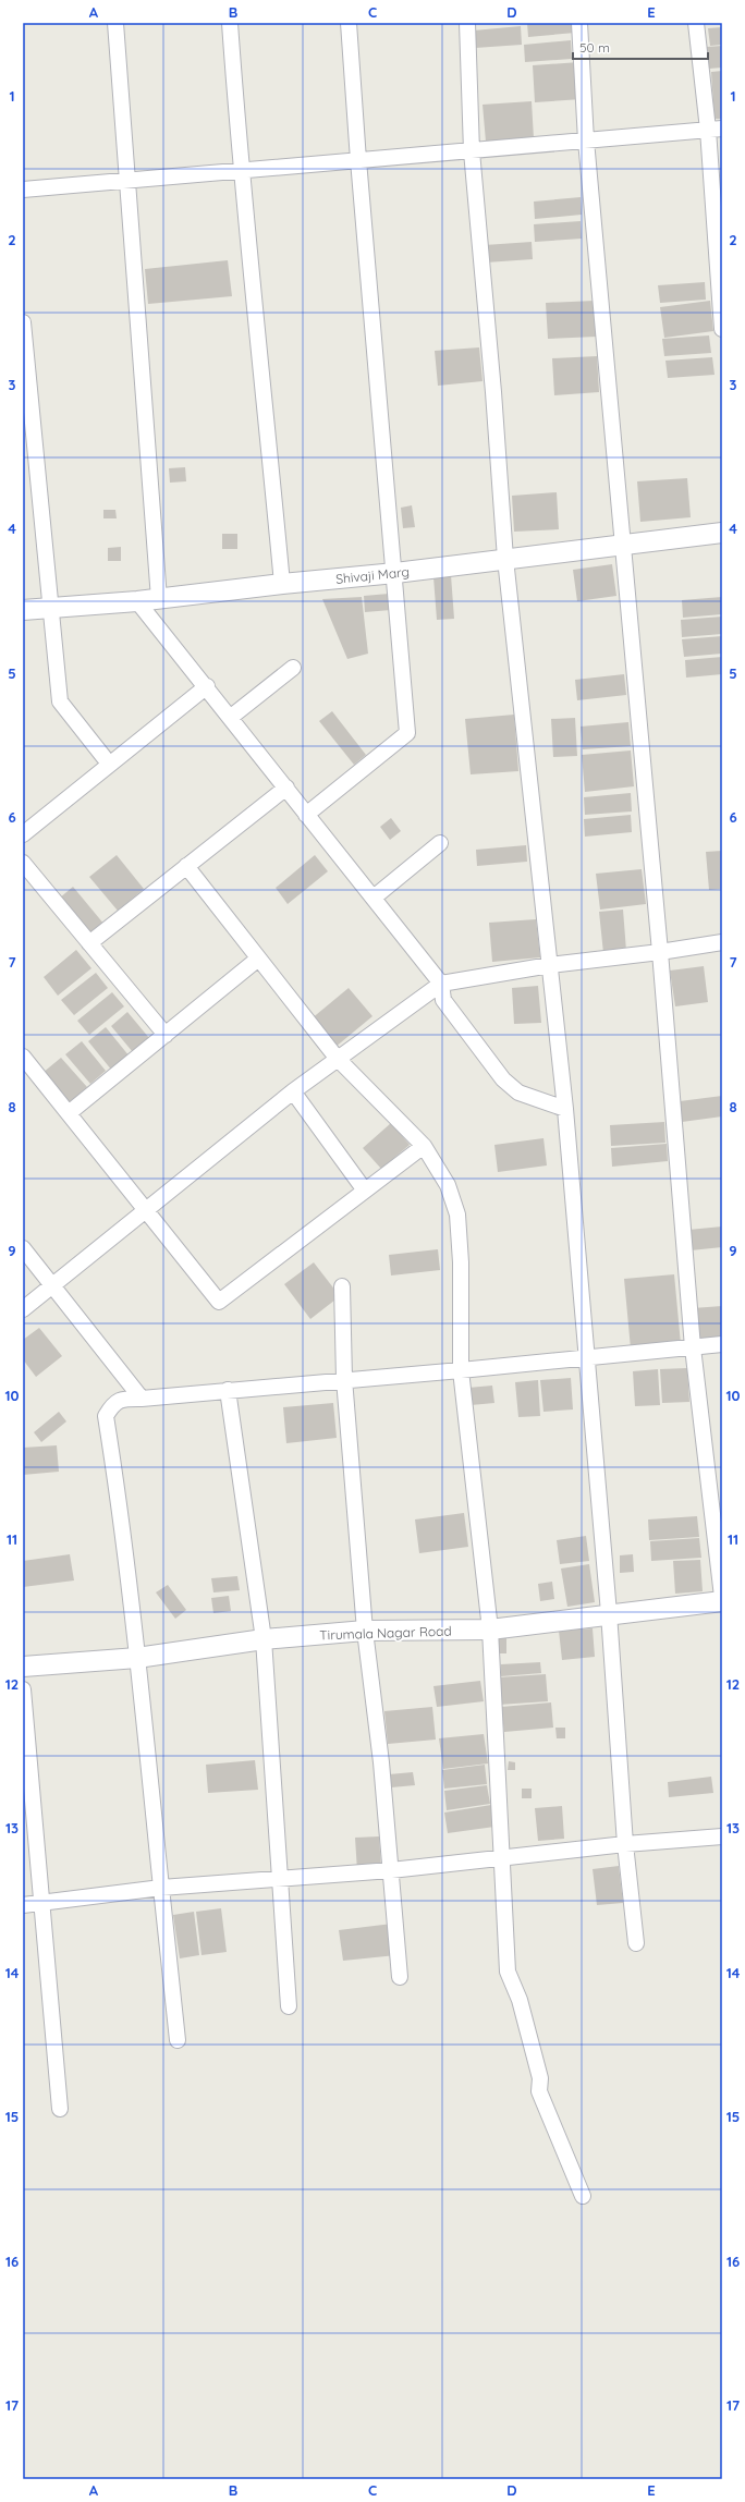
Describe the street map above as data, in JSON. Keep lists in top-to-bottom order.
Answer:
{
  "streets": {
    "street": ["Shivaji Marg", "Tirumala Nagar Road"]
  },
  "scale_bar": "50 m",
  "grid": {
    "columns": [
      "A",
      "B",
      "C",
      "D",
      "E"
    ],
    "rows": [
      "1",
      "2",
      "3",
      "4",
      "5",
      "6",
      "7",
      "8",
      "9",
      "10",
      "11",
      "12",
      "13",
      "14",
      "15",
      "16",
      "17"
    ]
  }
}
